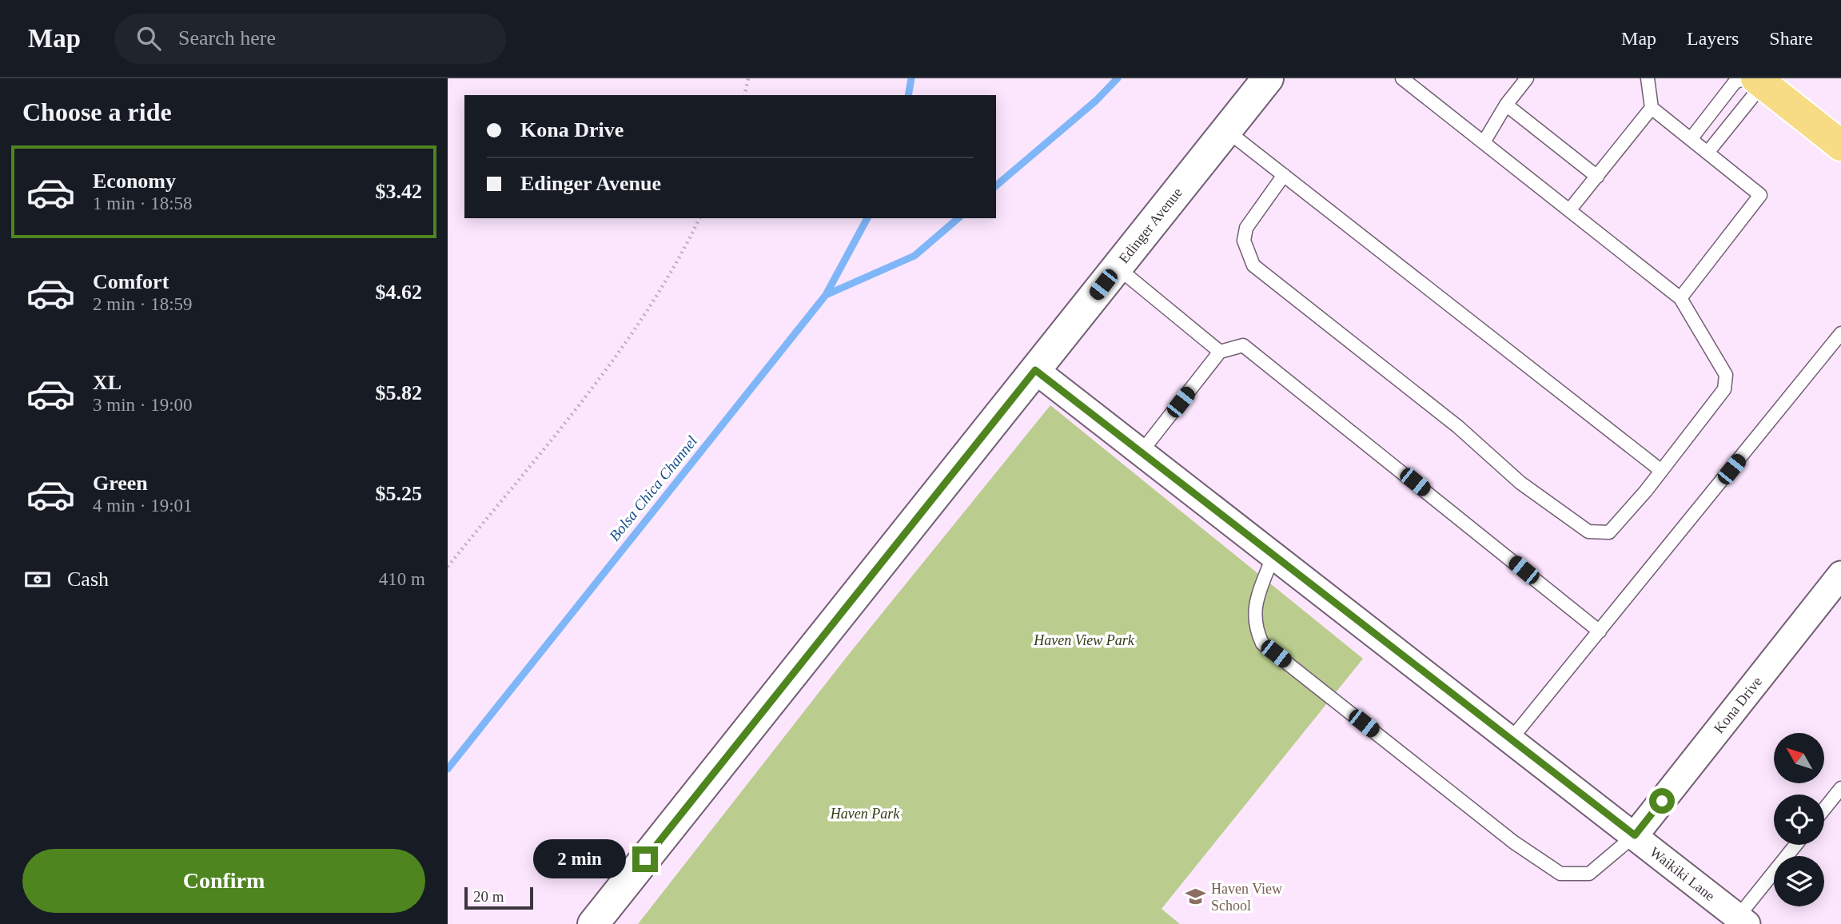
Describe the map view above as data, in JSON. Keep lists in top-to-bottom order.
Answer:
{
  "streets": {
    "main road": ["Edinger Avenue"],
    "street": ["Kona Drive", "Waikiki Lane"]
  },
  "crossings": [
    ["Edinger Avenue", "Waikiki Lane"],
    ["Kona Drive", "Waikiki Lane"]
  ],
  "water": ["Bolsa Chica Channel"],
  "parks": ["Haven View Park", "Haven Park"],
  "places": {
    "school or university": ["Haven View School"]
  },
  "scale_bar": "20 m",
  "north": "top left",
  "page": {
    "header": "Map",
    "search": "Search here",
    "nav": ["Map", "Layers", "Share"],
    "heading": "Choose a ride",
    "banner": ["Kona Drive", "Edinger Avenue"],
    "list": [
      {
        "name": "Economy",
        "note": "1 min · 18:58",
        "value": "$3.42"
      },
      {
        "name": "Comfort",
        "note": "2 min · 18:59",
        "value": "$4.62"
      },
      {
        "name": "XL",
        "note": "3 min · 19:00",
        "value": "$5.82"
      },
      {
        "name": "Green",
        "note": "4 min · 19:01",
        "value": "$5.25"
      }
    ],
    "pay": ["Cash", "410 m"],
    "buttons": "Confirm",
    "bubble": "2 min",
    "scale": "20 m"
  }
}
